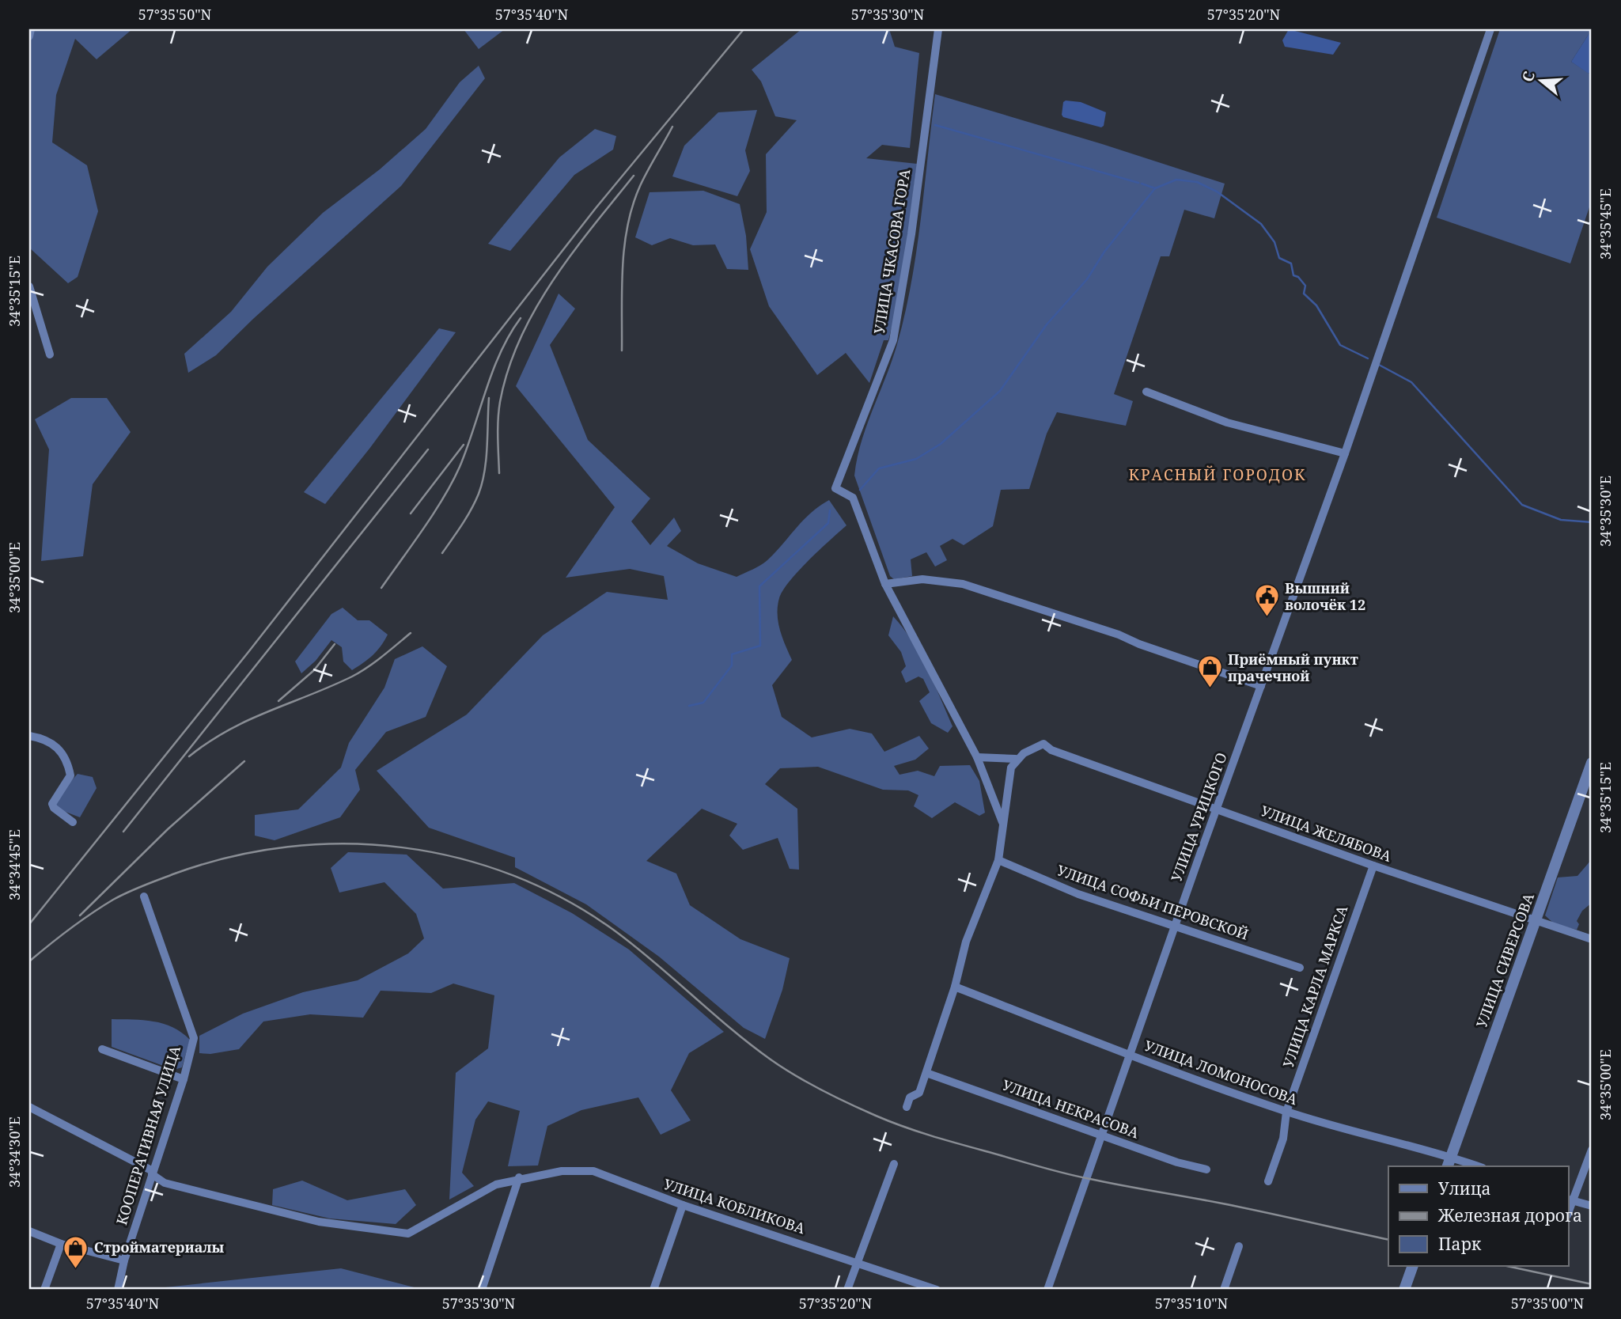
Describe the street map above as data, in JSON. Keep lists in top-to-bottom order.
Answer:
{
  "streets": {
    "street": [
      "УЛИЦА ЧКАСОВА ГОРА",
      "УЛИЦА УРИЦКОГО",
      "УЛИЦА ЖЕЛЯБОВА",
      "УЛИЦА СОФЬИ ПЕРОВСКОЙ",
      "УЛИЦА СИВЕРСОВА",
      "УЛИЦА КАРЛА МАРКСА",
      "УЛИЦА ЛОМОНОСОВА",
      "УЛИЦА НЕКРАСОВА",
      "КООПЕРАТИВНАЯ УЛИЦА",
      "УЛИЦА КОБЛИКОВА"
    ]
  },
  "crossings": [
    ["УЛИЦА УРИЦКОГО", "УЛИЦА ЖЕЛЯБОВА"],
    ["УЛИЦА УРИЦКОГО", "УЛИЦА СОФЬИ ПЕРОВСКОЙ"],
    ["УЛИЦА УРИЦКОГО", "УЛИЦА ЛОМОНОСОВА"],
    ["УЛИЦА УРИЦКОГО", "УЛИЦА НЕКРАСОВА"],
    ["УЛИЦА ЖЕЛЯБОВА", "УЛИЦА СИВЕРСОВА"],
    ["УЛИЦА ЖЕЛЯБОВА", "УЛИЦА КАРЛА МАРКСА"],
    ["УЛИЦА СИВЕРСОВА", "УЛИЦА ЛОМОНОСОВА"],
    ["УЛИЦА КАРЛА МАРКСА", "УЛИЦА ЛОМОНОСОВА"],
    ["КООПЕРАТИВНАЯ УЛИЦА", "УЛИЦА КОБЛИКОВА"]
  ],
  "districts": ["КРАСНЫЙ ГОРОДОК"],
  "places": {
    "public building": ["Вышний волочёк 12"],
    "shop": ["Приёмный пункт прачечной", "Стройматериалы"]
  },
  "legend": ["Улица", "Железная дорога", "Парк"],
  "north": "left",
  "coordinates": [
    "57°35'50\"N",
    "57°35'40\"N",
    "57°35'30\"N",
    "57°35'20\"N",
    "34°35'45\"E",
    "34°35'15\"E",
    "34°35'30\"E",
    "34°35'00\"E",
    "34°34'45\"E",
    "34°34'30\"E",
    "57°35'10\"N",
    "57°35'00\"N"
  ]
}
